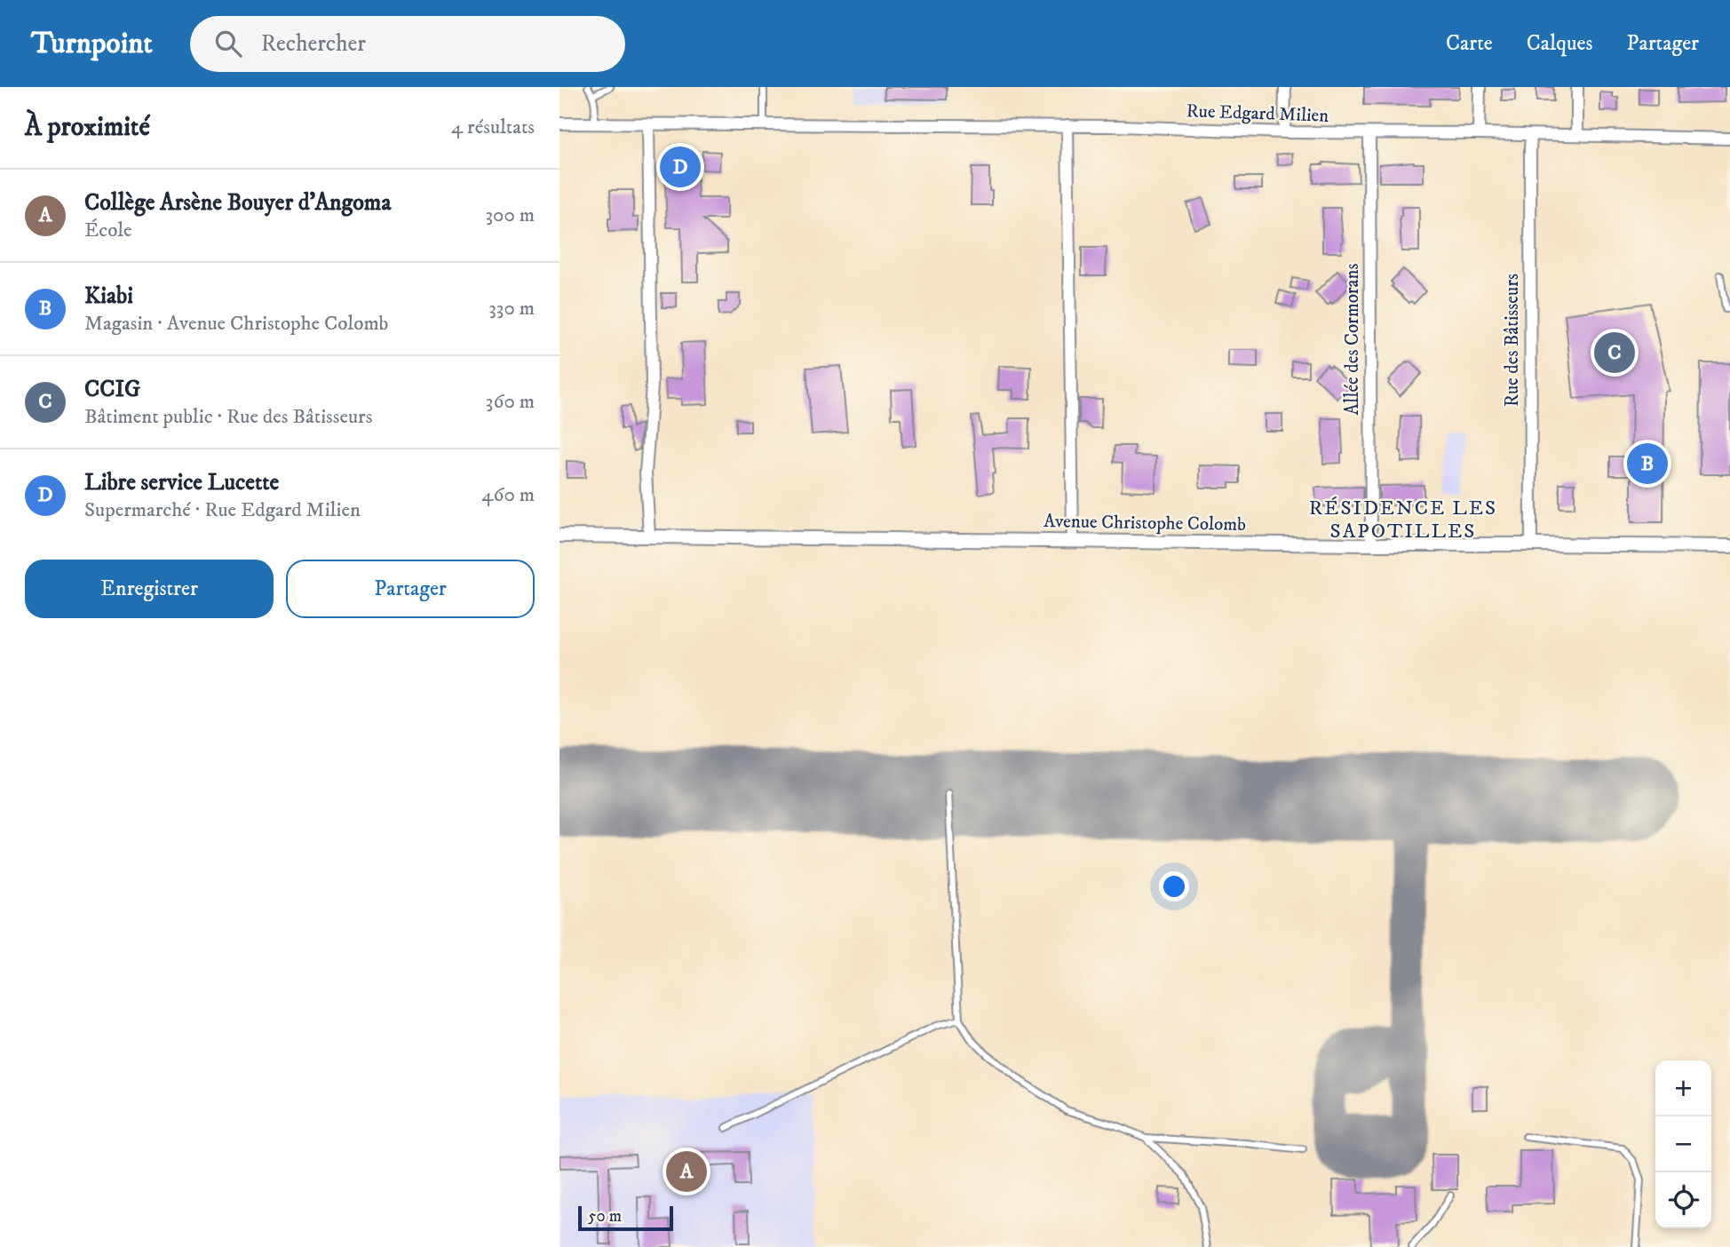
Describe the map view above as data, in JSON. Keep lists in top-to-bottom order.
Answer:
{
  "streets": {
    "street": [
      "Rue Edgard Milien",
      "Allée des Cormorans",
      "Rue des Bâtisseurs",
      "Avenue Christophe Colomb"
    ]
  },
  "crossings": [
    ["Rue Edgard Milien", "Allée des Cormorans"],
    ["Rue Edgard Milien", "Rue des Bâtisseurs"],
    ["Allée des Cormorans", "Avenue Christophe Colomb"],
    ["Rue des Bâtisseurs", "Avenue Christophe Colomb"]
  ],
  "districts": ["RÉSIDENCE LES SAPOTILLES"],
  "scale_bar": "50 m",
  "page": {
    "header": "Turnpoint",
    "search": "Rechercher",
    "nav": ["Carte", "Calques", "Partager"],
    "heading": ["À proximité", "4 résultats"],
    "pins": [
      "D",
      "C",
      "B",
      "A"
    ],
    "list": [
      {
        "mark": "A",
        "name": "Collège Arsène Bouyer d'Angoma",
        "note": "École",
        "value": "300 m"
      },
      {
        "mark": "B",
        "name": "Kiabi",
        "note": "Magasin · Avenue Christophe Colomb",
        "value": "330 m"
      },
      {
        "mark": "C",
        "name": "CCIG",
        "note": "Bâtiment public · Rue des Bâtisseurs",
        "value": "360 m"
      },
      {
        "mark": "D",
        "name": "Libre service Lucette",
        "note": "Supermarché · Rue Edgard Milien",
        "value": "460 m"
      }
    ],
    "buttons": ["Enregistrer", "Partager"],
    "map_buttons": ["+", "−"],
    "scale": "50 m"
  }
}
